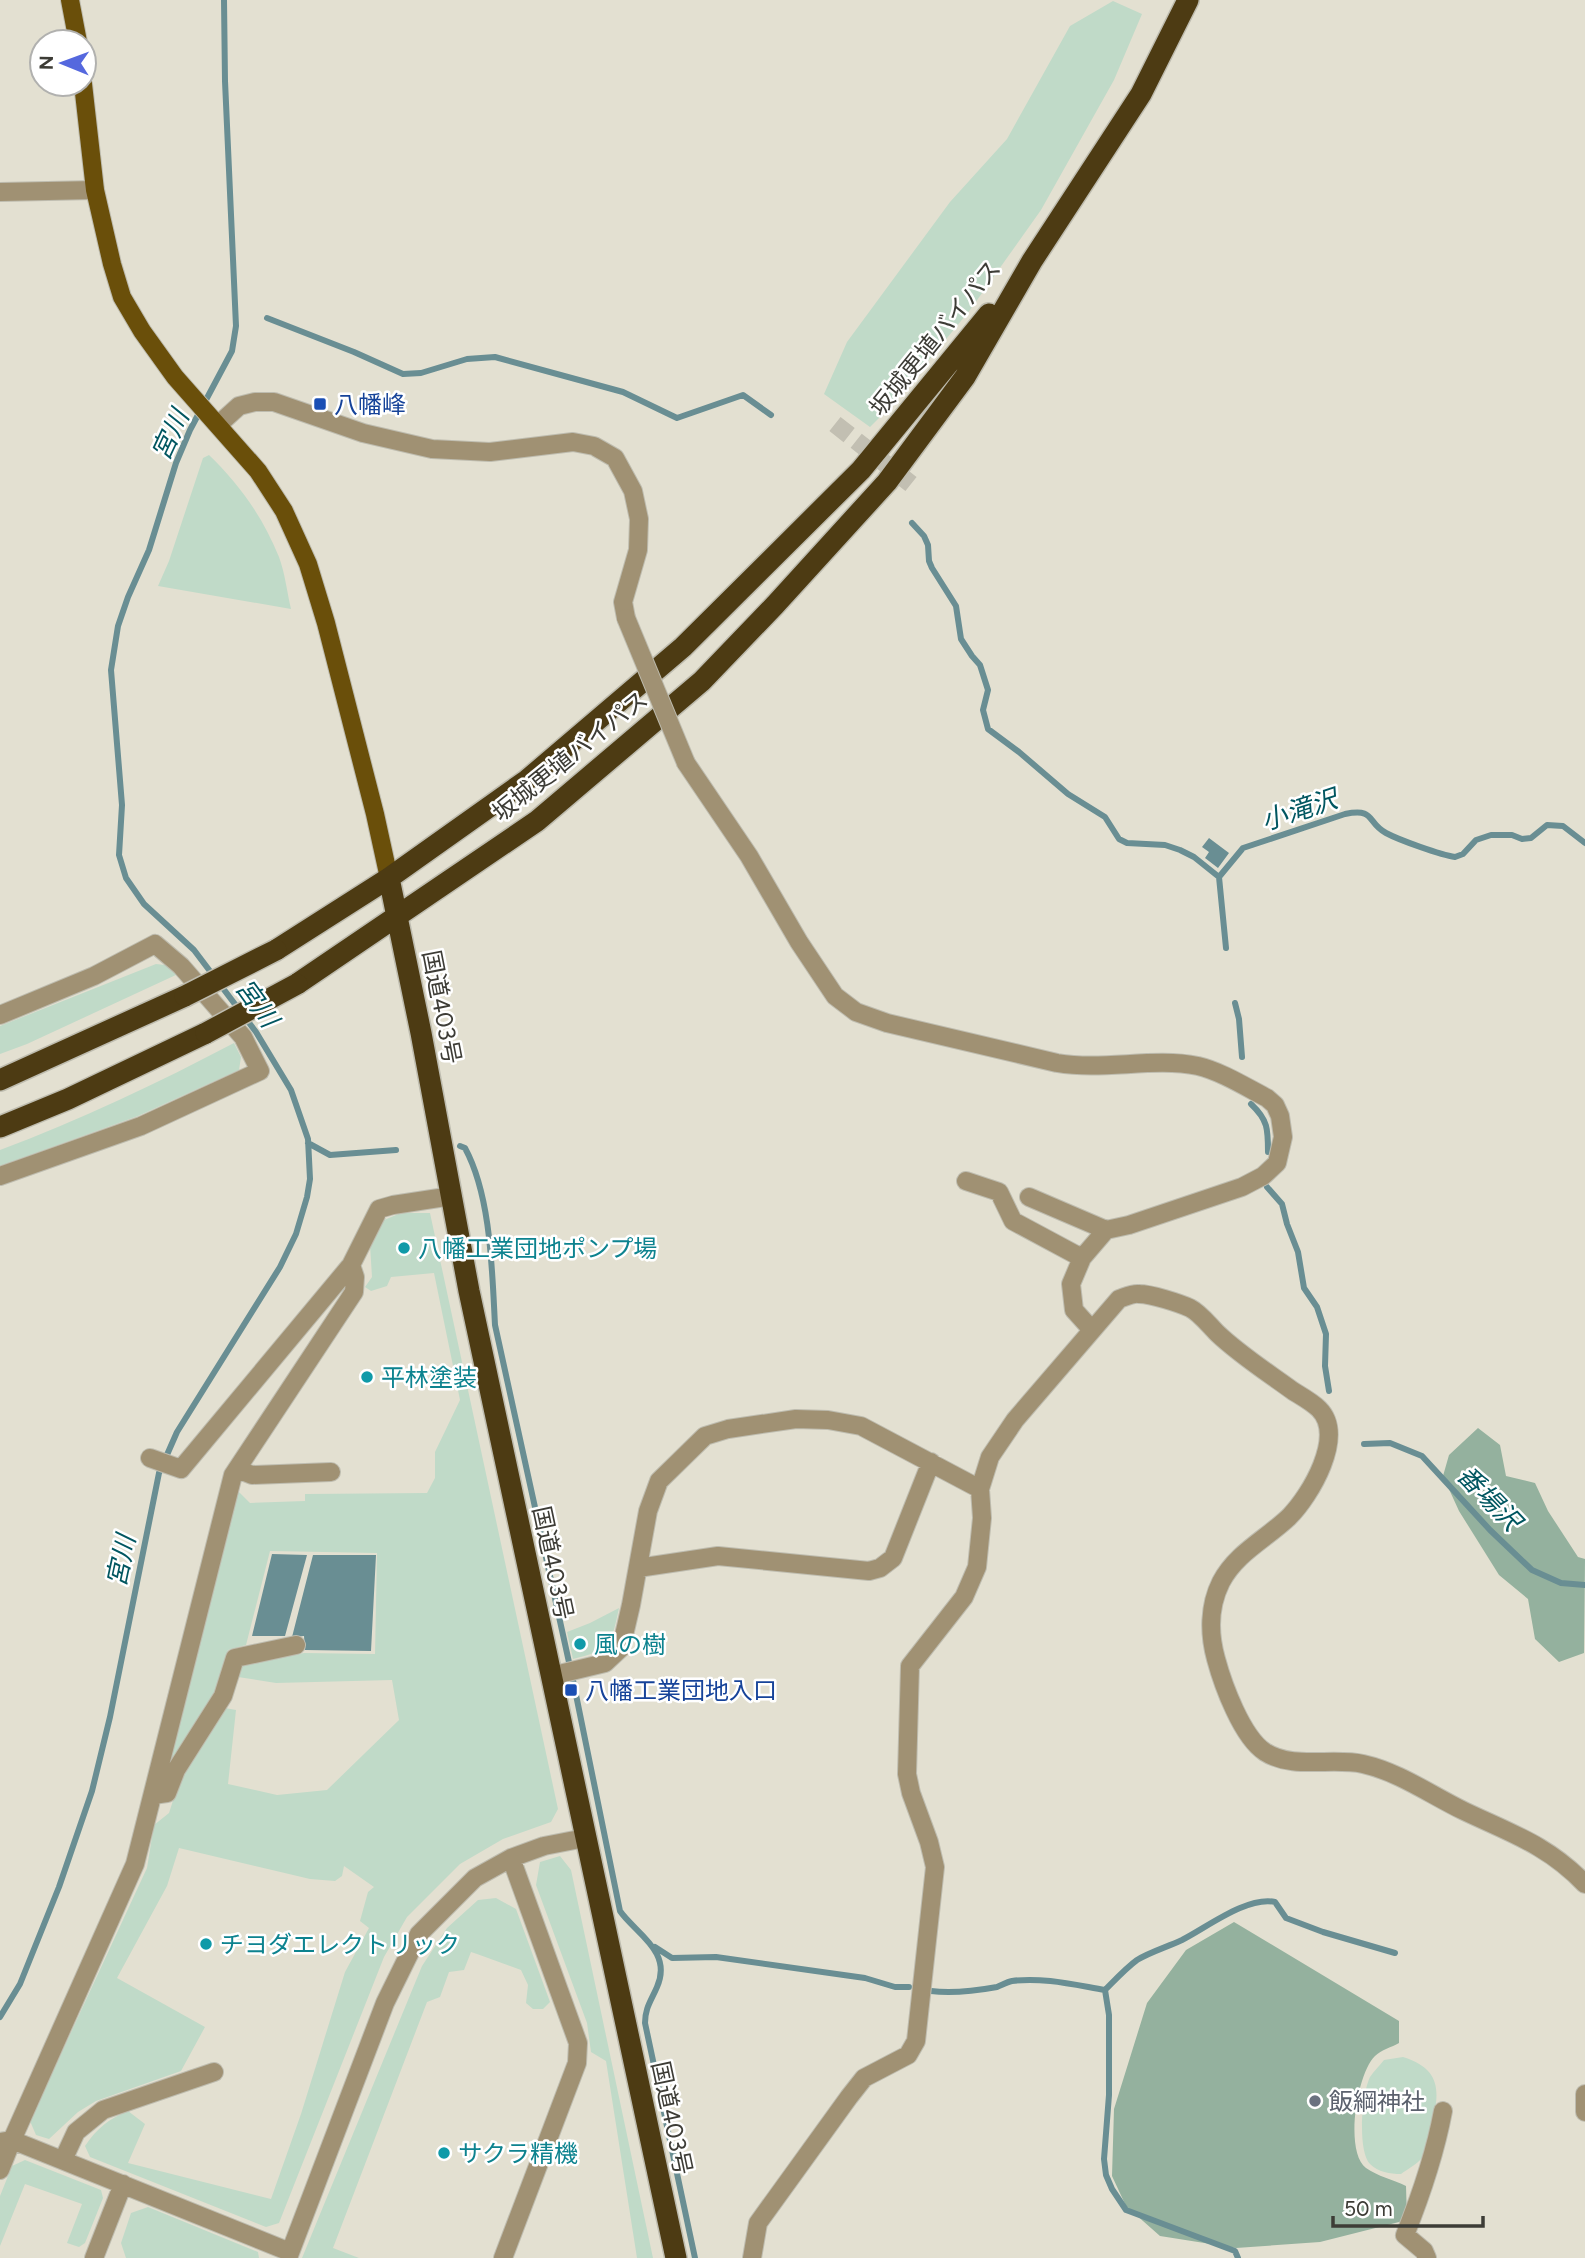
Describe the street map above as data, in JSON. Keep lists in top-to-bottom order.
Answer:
{
  "streets": {
    "highway": ["坂城更埴バイパス", "国道403号"]
  },
  "crossings": [
    ["坂城更埴バイパス", "国道403号"]
  ],
  "water": ["宮川", "小滝沢", "番場沢"],
  "places": {
    "transit": ["八幡峰", "八幡工業団地入口"],
    "other": [
      "八幡工業団地ポンプ場",
      "平林塗装",
      "風の樹",
      "チヨダエレクトリック",
      "飯綱神社",
      "サクラ精機"
    ]
  },
  "scale_bar": "50 m",
  "north": "left"
}
